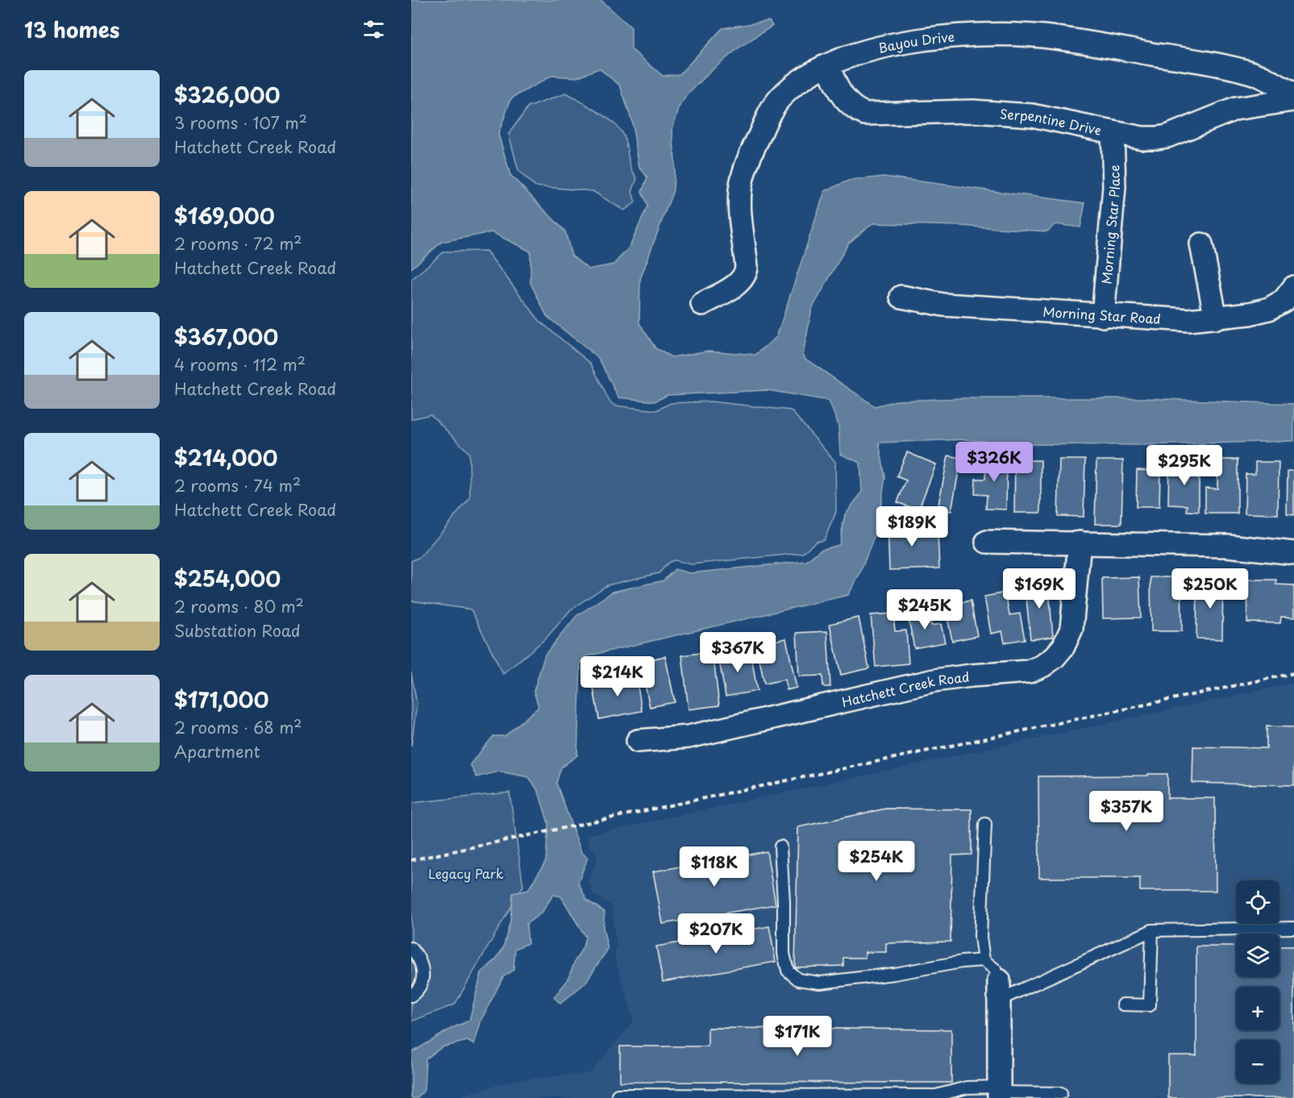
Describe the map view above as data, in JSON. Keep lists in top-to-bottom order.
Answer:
{
  "streets": {
    "street": [
      "Bayou Drive",
      "Serpentine Drive",
      "Morning Star Place",
      "Morning Star Road",
      "Hatchett Creek Road"
    ]
  },
  "crossings": [
    ["Bayou Drive", "Serpentine Drive"],
    ["Serpentine Drive", "Morning Star Place"],
    ["Morning Star Place", "Morning Star Road"]
  ],
  "parks": ["Legacy Park"],
  "page": {
    "heading": "13 homes",
    "list": [
      {
        "name": "$326,000",
        "note": "3 rooms · 107 m² · Hatchett Creek Road"
      },
      {
        "name": "$169,000",
        "note": "2 rooms · 72 m² · Hatchett Creek Road"
      },
      {
        "name": "$367,000",
        "note": "4 rooms · 112 m² · Hatchett Creek Road"
      },
      {
        "name": "$214,000",
        "note": "2 rooms · 74 m² · Hatchett Creek Road"
      },
      {
        "name": "$254,000",
        "note": "2 rooms · 80 m² · Substation Road"
      },
      {
        "name": "$171,000",
        "note": "2 rooms · 68 m² · Apartment"
      }
    ],
    "price": [
      "$326K",
      "$295K",
      "$189K",
      "$169K",
      "$250K",
      "$245K",
      "$367K",
      "$214K",
      "$357K",
      "$254K",
      "$118K",
      "$207K",
      "$171K"
    ],
    "map_buttons": ["+", "−"]
  }
}
